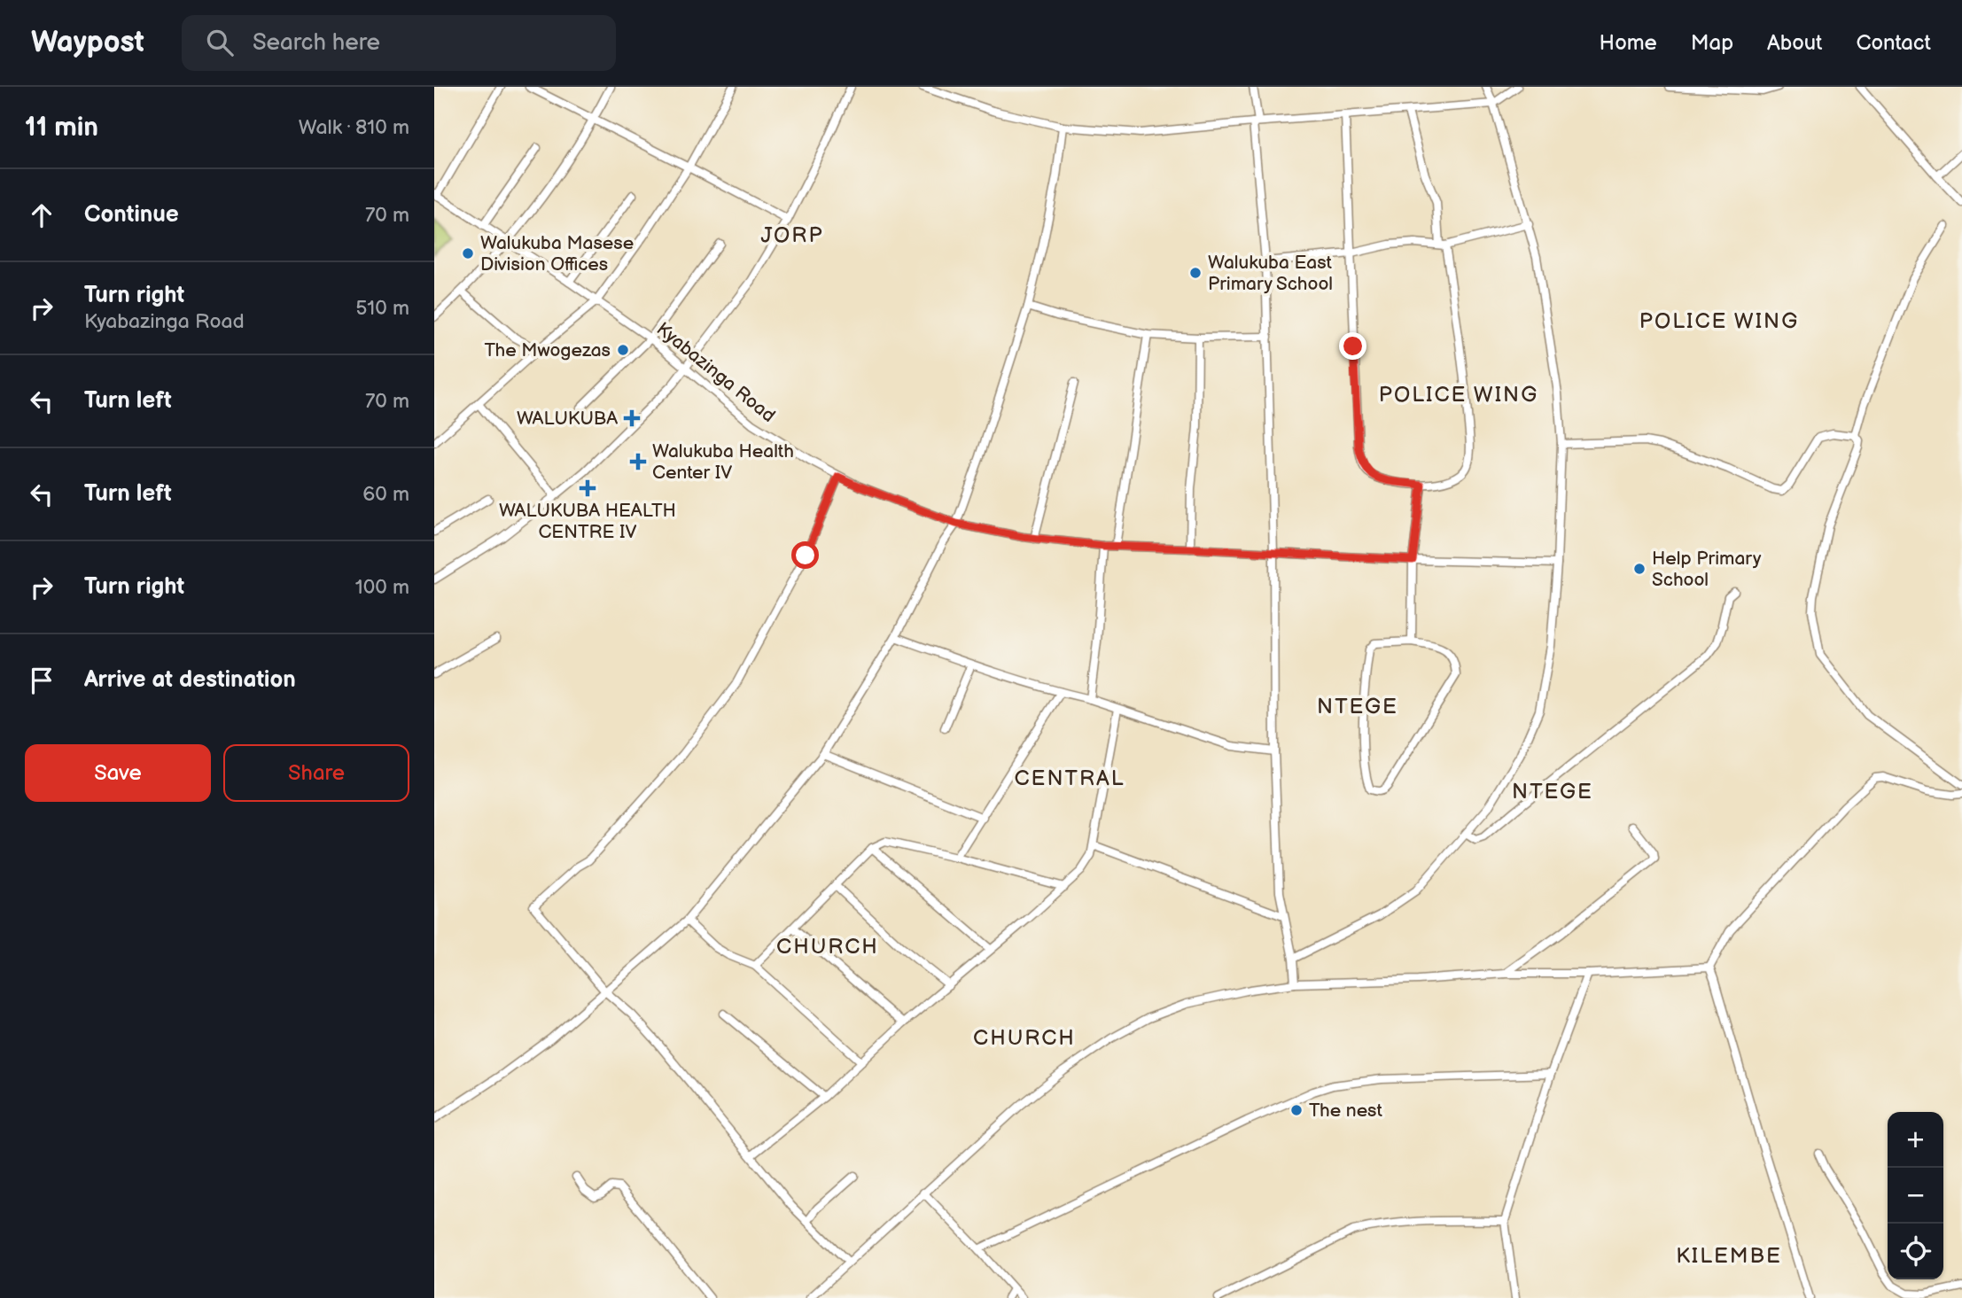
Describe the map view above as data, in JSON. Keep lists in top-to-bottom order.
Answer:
{
  "streets": {
    "street": ["Kyabazinga Road"]
  },
  "districts": [
    "JORP",
    "POLICE WING",
    "POLICE WING",
    "NTEGE",
    "CENTRAL",
    "NTEGE",
    "CHURCH",
    "CHURCH",
    "KILEMBE"
  ],
  "places": {
    "other": [
      "Walukuba Masese Division Offices",
      "Walukuba East Primary School",
      "The Mwogezas",
      "Help Primary School",
      "The nest"
    ],
    "health": ["WALUKUBA", "Walukuba Health Center IV", "WALUKUBA HEALTH CENTRE IV"]
  },
  "page": {
    "header": "Waypost",
    "search": "Search here",
    "nav": [
      "Home",
      "Map",
      "About",
      "Contact"
    ],
    "heading": ["11 min", "Walk · 810 m"],
    "list": [
      ["Continue", "70 m"],
      ["Turn right", "Kyabazinga Road", "510 m"],
      ["Turn left", "70 m"],
      ["Turn left", "60 m"],
      ["Turn right", "100 m"],
      "Arrive at destination"
    ],
    "buttons": ["Save", "Share"],
    "map_buttons": ["+", "−"]
  }
}
